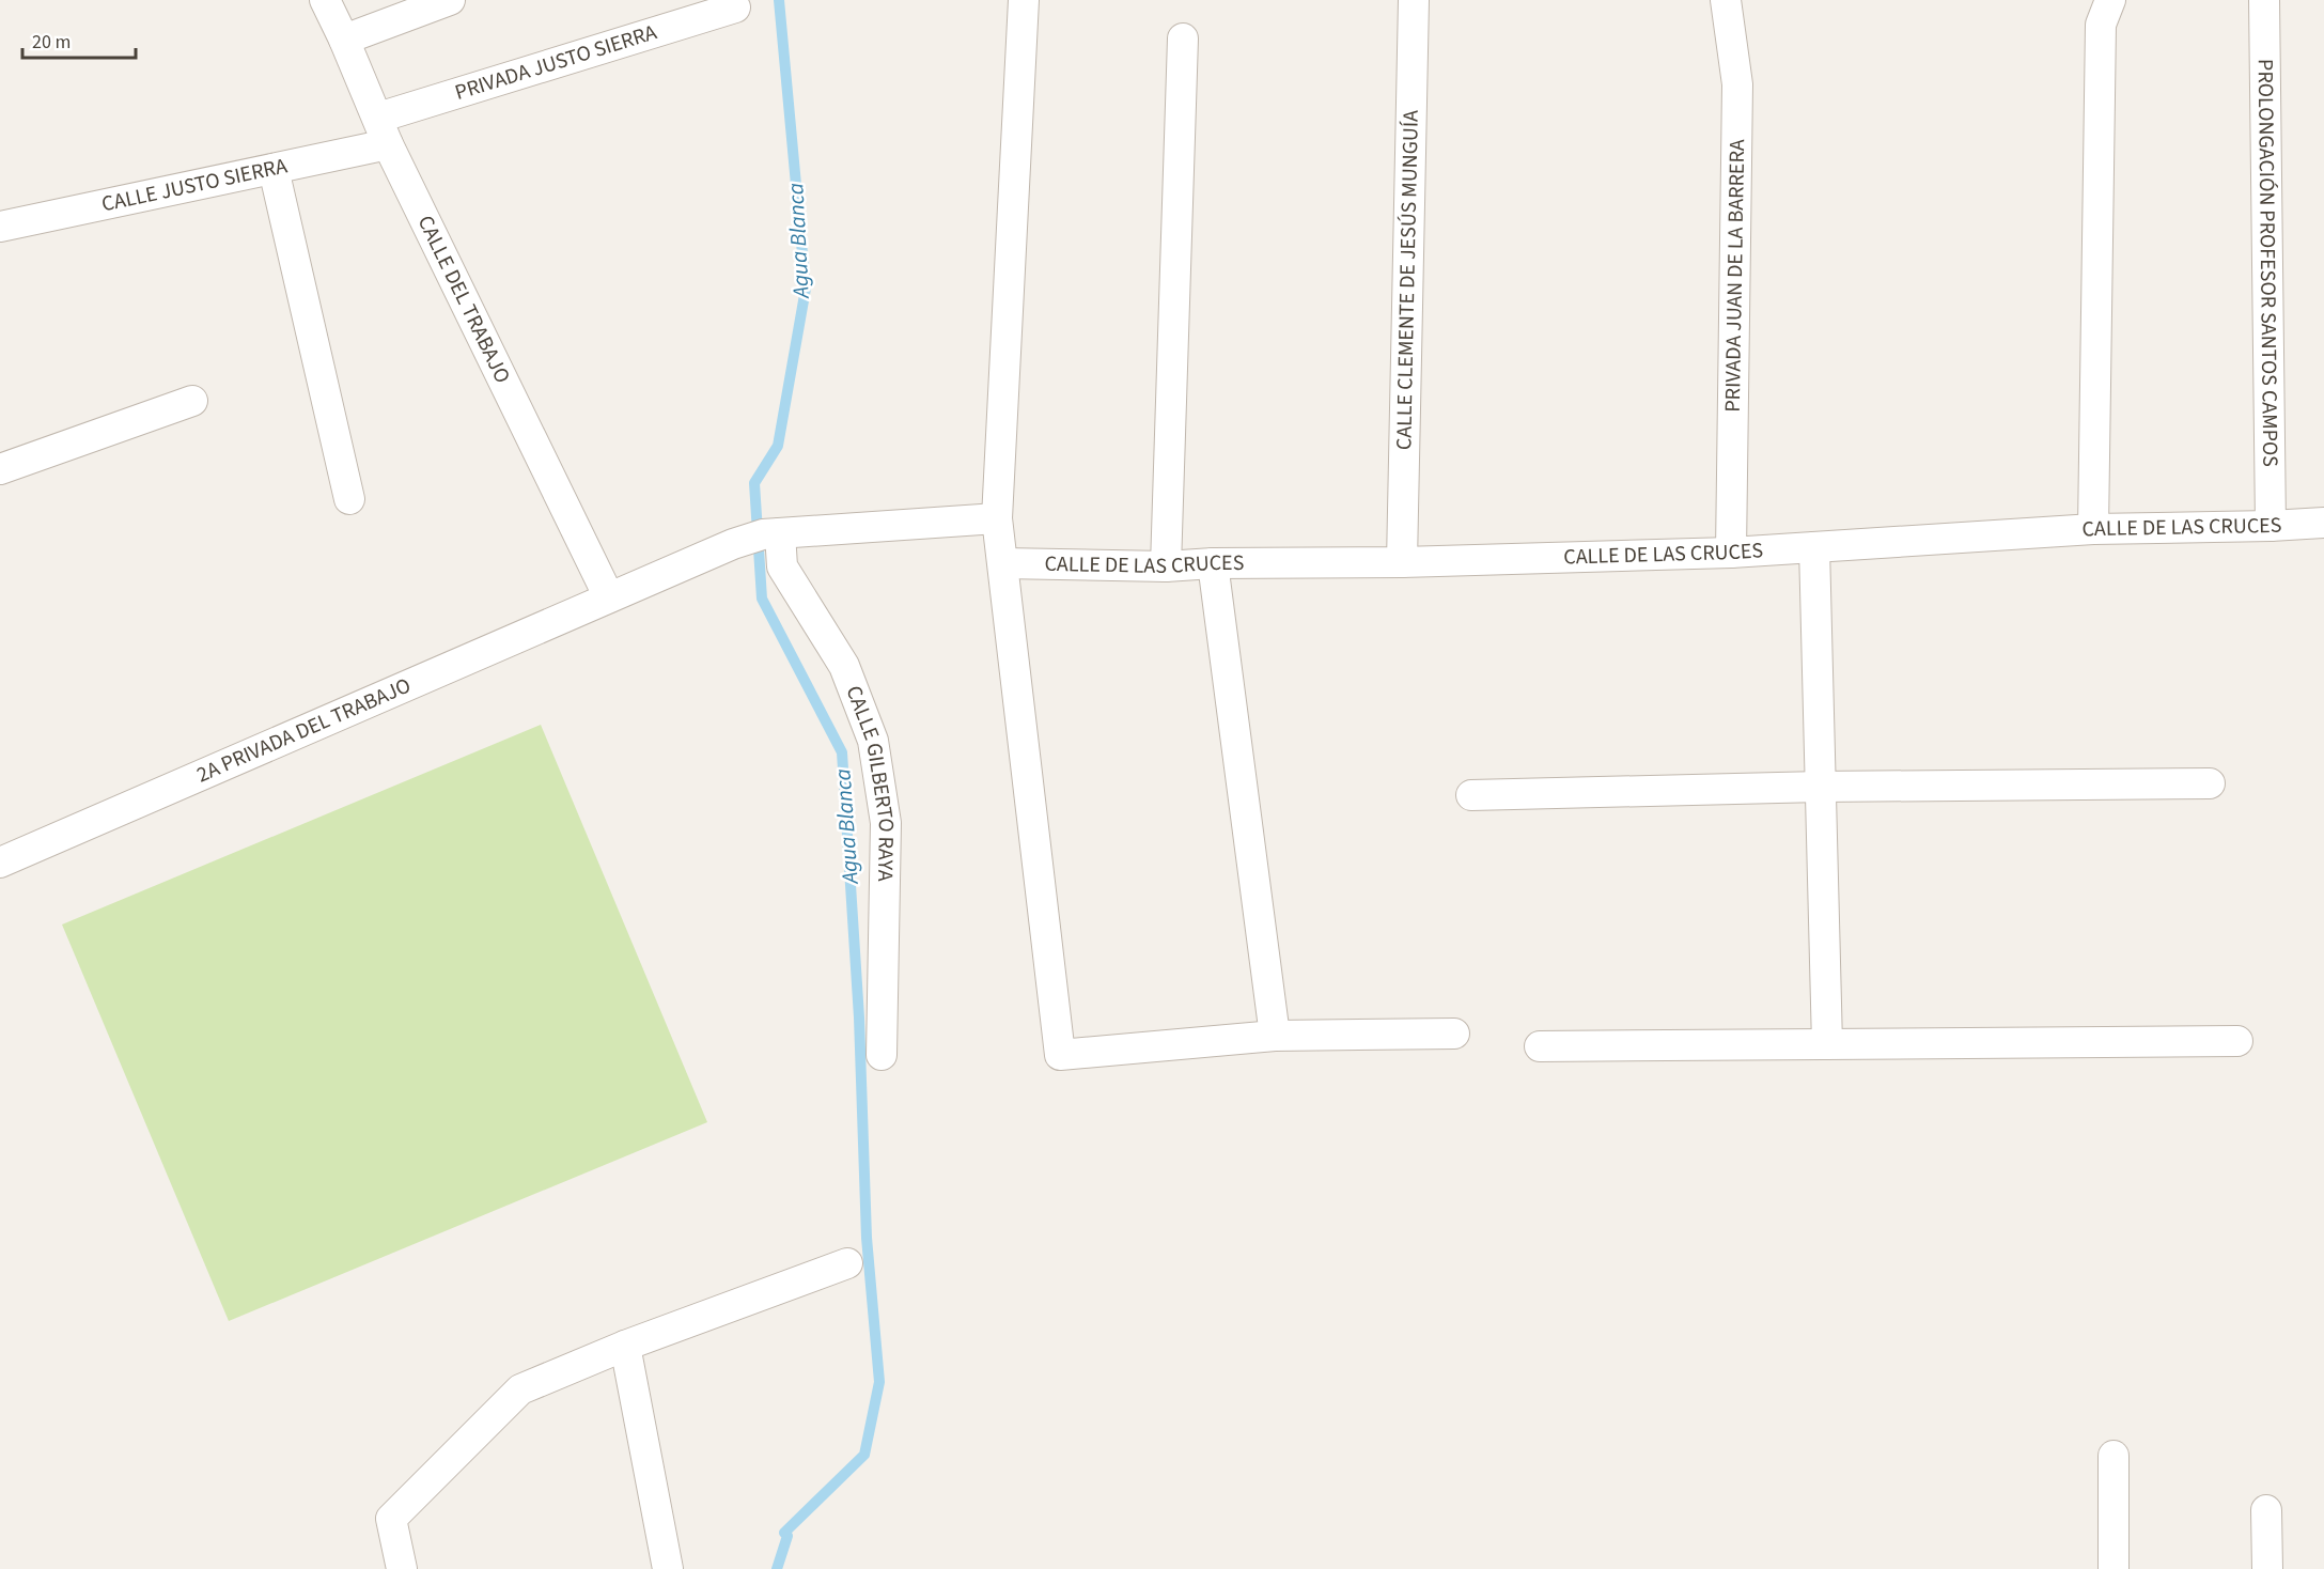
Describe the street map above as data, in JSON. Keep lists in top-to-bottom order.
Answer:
{
  "streets": {
    "street": [
      "PRIVADA JUSTO SIERRA",
      "CALLE JUSTO SIERRA",
      "PROLONGACIÓN PROFESOR SANTOS CAMPOS",
      "PRIVADA JUAN DE LA BARRERA",
      "CALLE CLEMENTE DE JESÚS MUNGUÍA",
      "CALLE DEL TRABAJO",
      "CALLE DE LAS CRUCES",
      "2A PRIVADA DEL TRABAJO",
      "CALLE GILBERTO RAYA"
    ]
  },
  "crossings": [
    ["PRIVADA JUSTO SIERRA", "CALLE JUSTO SIERRA"],
    ["PRIVADA JUSTO SIERRA", "CALLE DEL TRABAJO"],
    ["CALLE JUSTO SIERRA", "CALLE DEL TRABAJO"],
    ["PROLONGACIÓN PROFESOR SANTOS CAMPOS", "CALLE DE LAS CRUCES"],
    ["PRIVADA JUAN DE LA BARRERA", "CALLE DE LAS CRUCES"],
    ["CALLE CLEMENTE DE JESÚS MUNGUÍA", "CALLE DE LAS CRUCES"],
    ["CALLE DEL TRABAJO", "2A PRIVADA DEL TRABAJO"]
  ],
  "water": ["Agua Blanca"],
  "scale_bar": "20 m"
}
